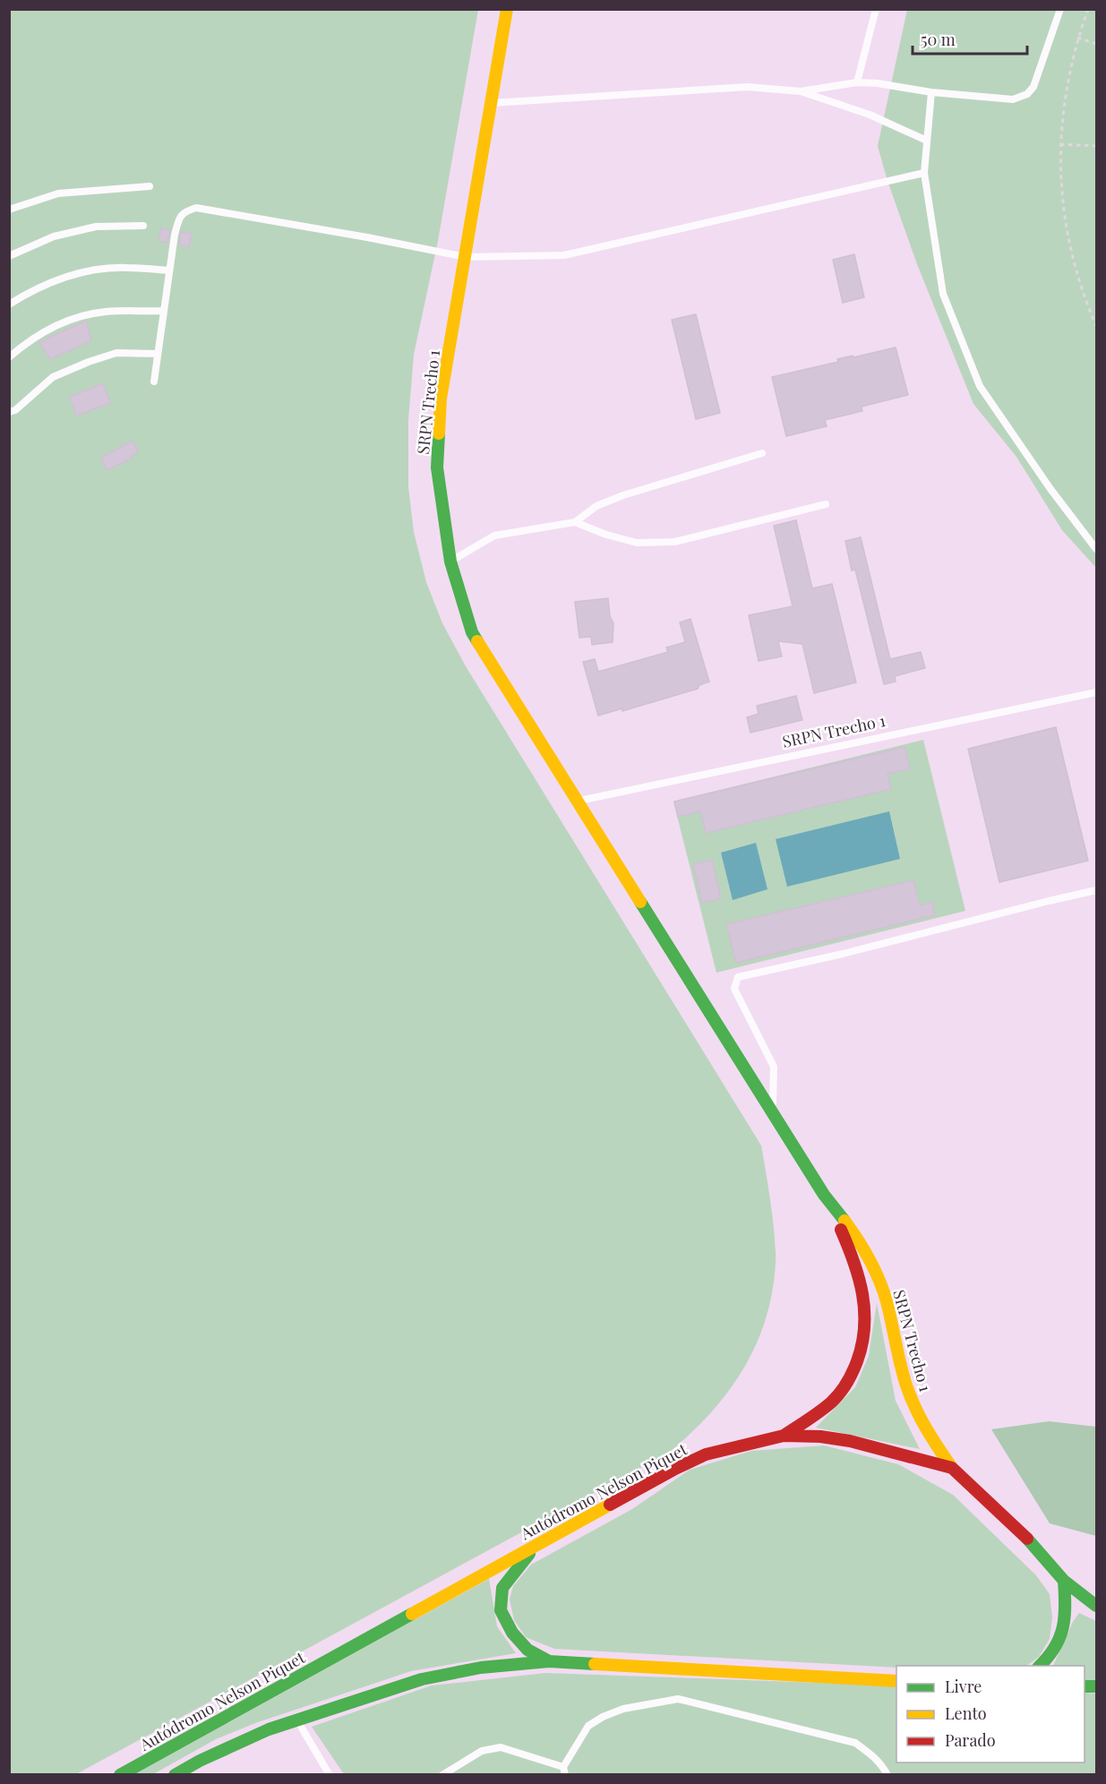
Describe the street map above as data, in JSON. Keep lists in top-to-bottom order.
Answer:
{
  "streets": {
    "main road": ["SRPN Trecho 1", "Autódromo Nelson Piquet"]
  },
  "crossings": [
    ["SRPN Trecho 1", "Autódromo Nelson Piquet"]
  ],
  "legend": ["Livre", "Lento", "Parado"],
  "scale_bar": "50 m"
}
